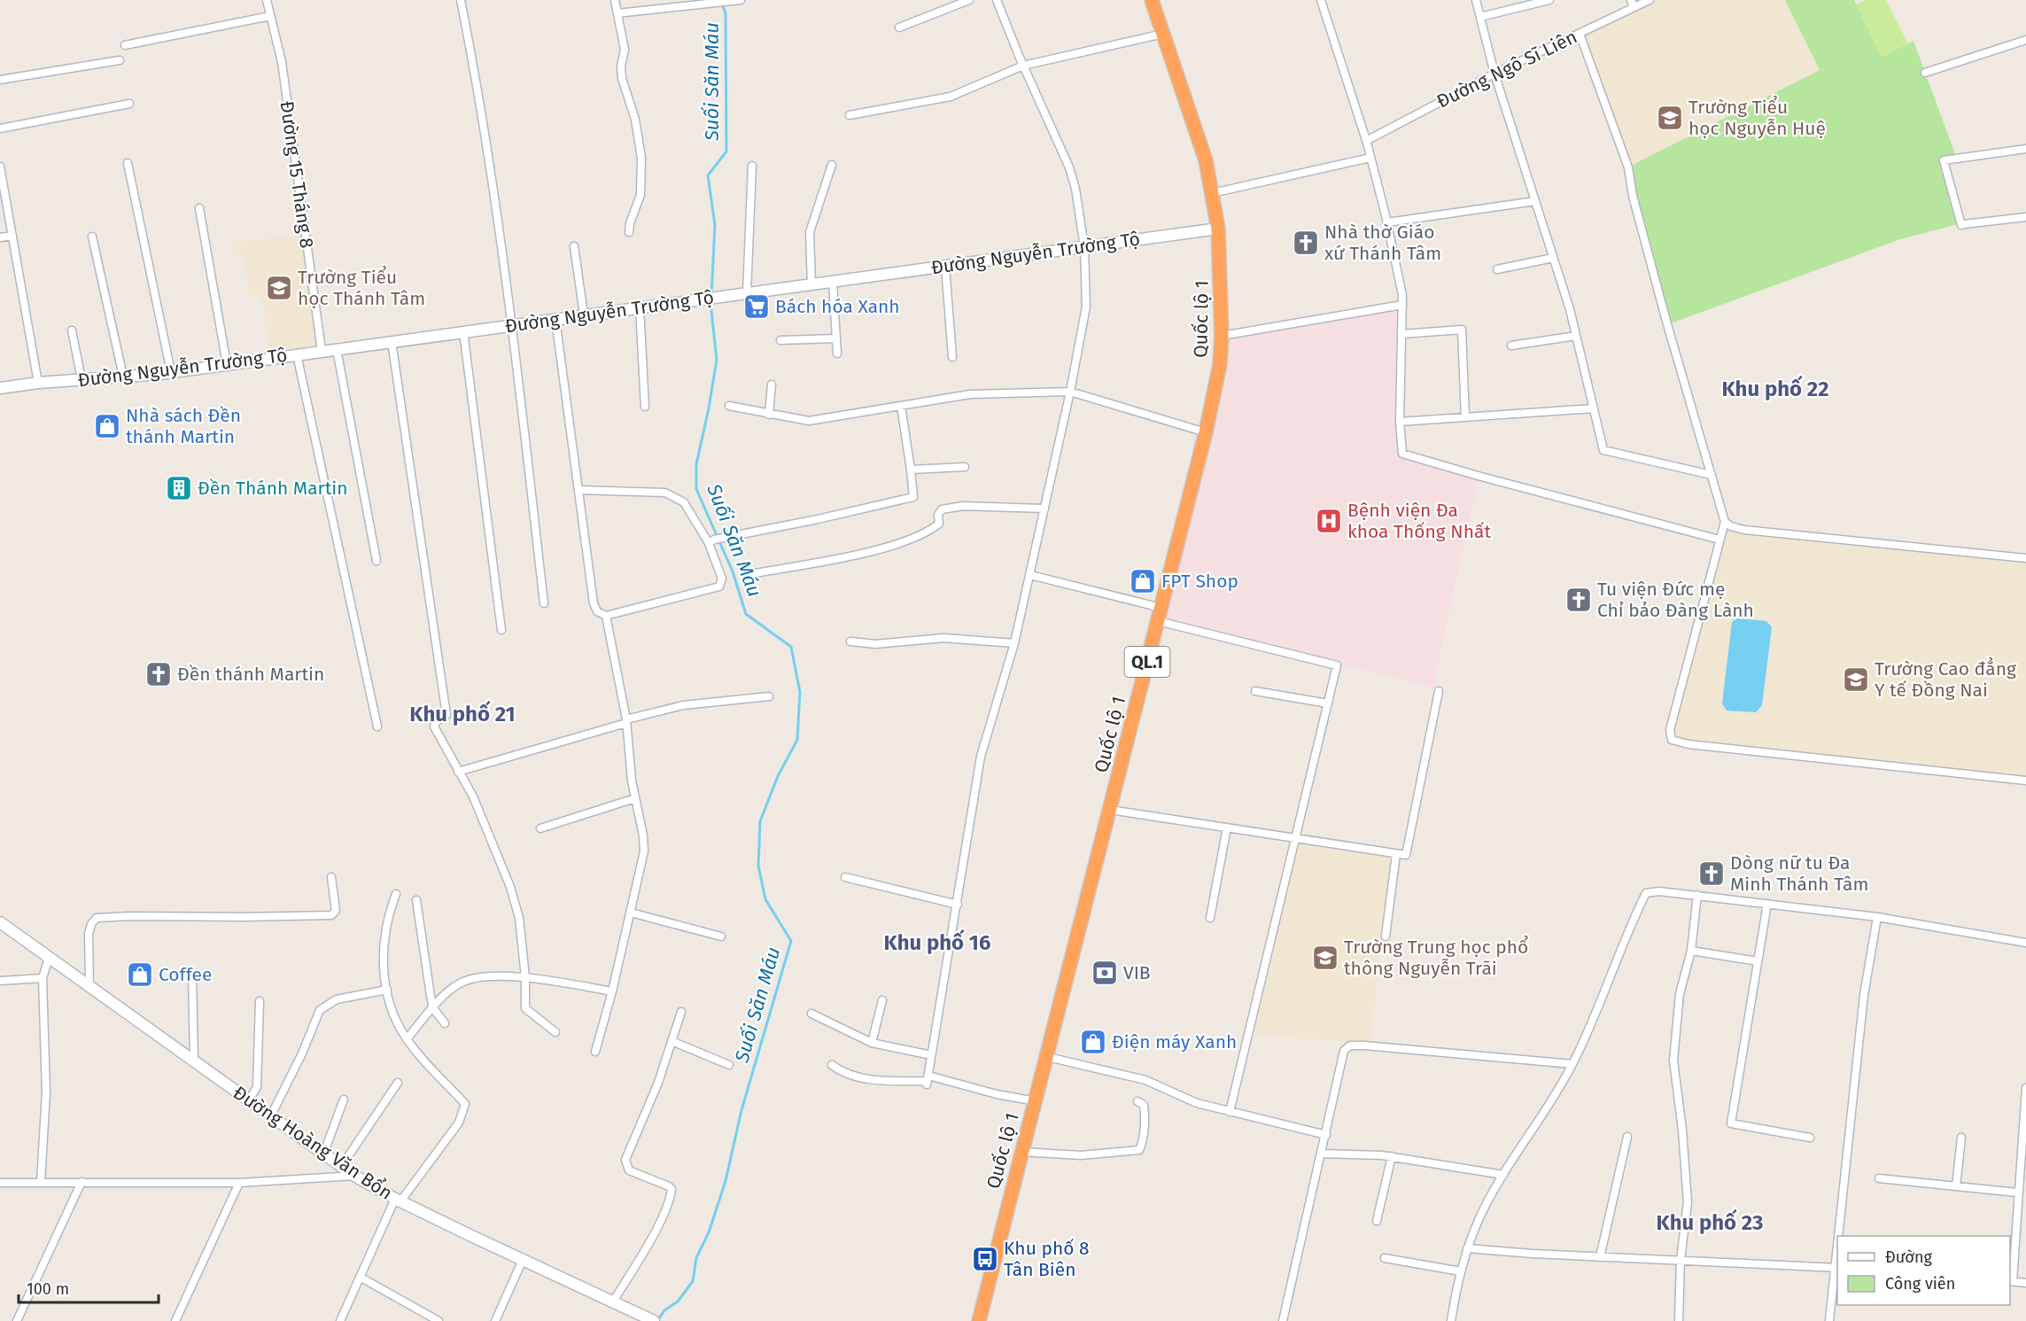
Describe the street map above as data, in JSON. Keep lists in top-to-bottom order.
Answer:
{
  "streets": {
    "highway": ["Quốc lộ 1", "QL.1"],
    "main road": ["Đường Nguyễn Trường Tộ", "Đường Hoàng Văn Bổn"],
    "street": ["Đường Ngô Sĩ Liên", "Đường 15 Tháng 8"]
  },
  "crossings": [
    ["Đường 15 Tháng 8", "Đường Nguyễn Trường Tộ"],
    ["Đường Nguyễn Trường Tộ", "Quốc lộ 1"]
  ],
  "districts": [
    "Khu phố 22",
    "Khu phố 21",
    "Khu phố 16",
    "Khu phố 23"
  ],
  "water": ["Suối Săn Máu"],
  "places": {
    "school or university": [
      "Trường Tiểu học Nguyễn Huệ",
      "Trường Tiểu học Thánh Tâm",
      "Trường Cao đẳng Y tế Đồng Nai",
      "Trường Trung học phổ thông Nguyễn Trãi"
    ],
    "church": [
      "Nhà thờ Giáo xứ Thánh Tâm",
      "Tu viện Đức mẹ Chỉ bảo Đàng Lành",
      "Đền thánh Martin",
      "Dòng nữ tu Đa Minh Thánh Tâm"
    ],
    "supermarket": ["Bách hóa Xanh"],
    "shop": [
      "Nhà sách Đền thánh Martin",
      "FPT Shop",
      "Coffee",
      "Điện máy Xanh"
    ],
    "building": ["Đền Thánh Martin"],
    "hospital": ["Bệnh viện Đa khoa Thống Nhất"],
    "bank": ["VIB"],
    "bus stop": ["Khu phố 8 Tân Biên"]
  },
  "legend": ["Đường", "Công viên"],
  "scale_bar": "100 m"
}
